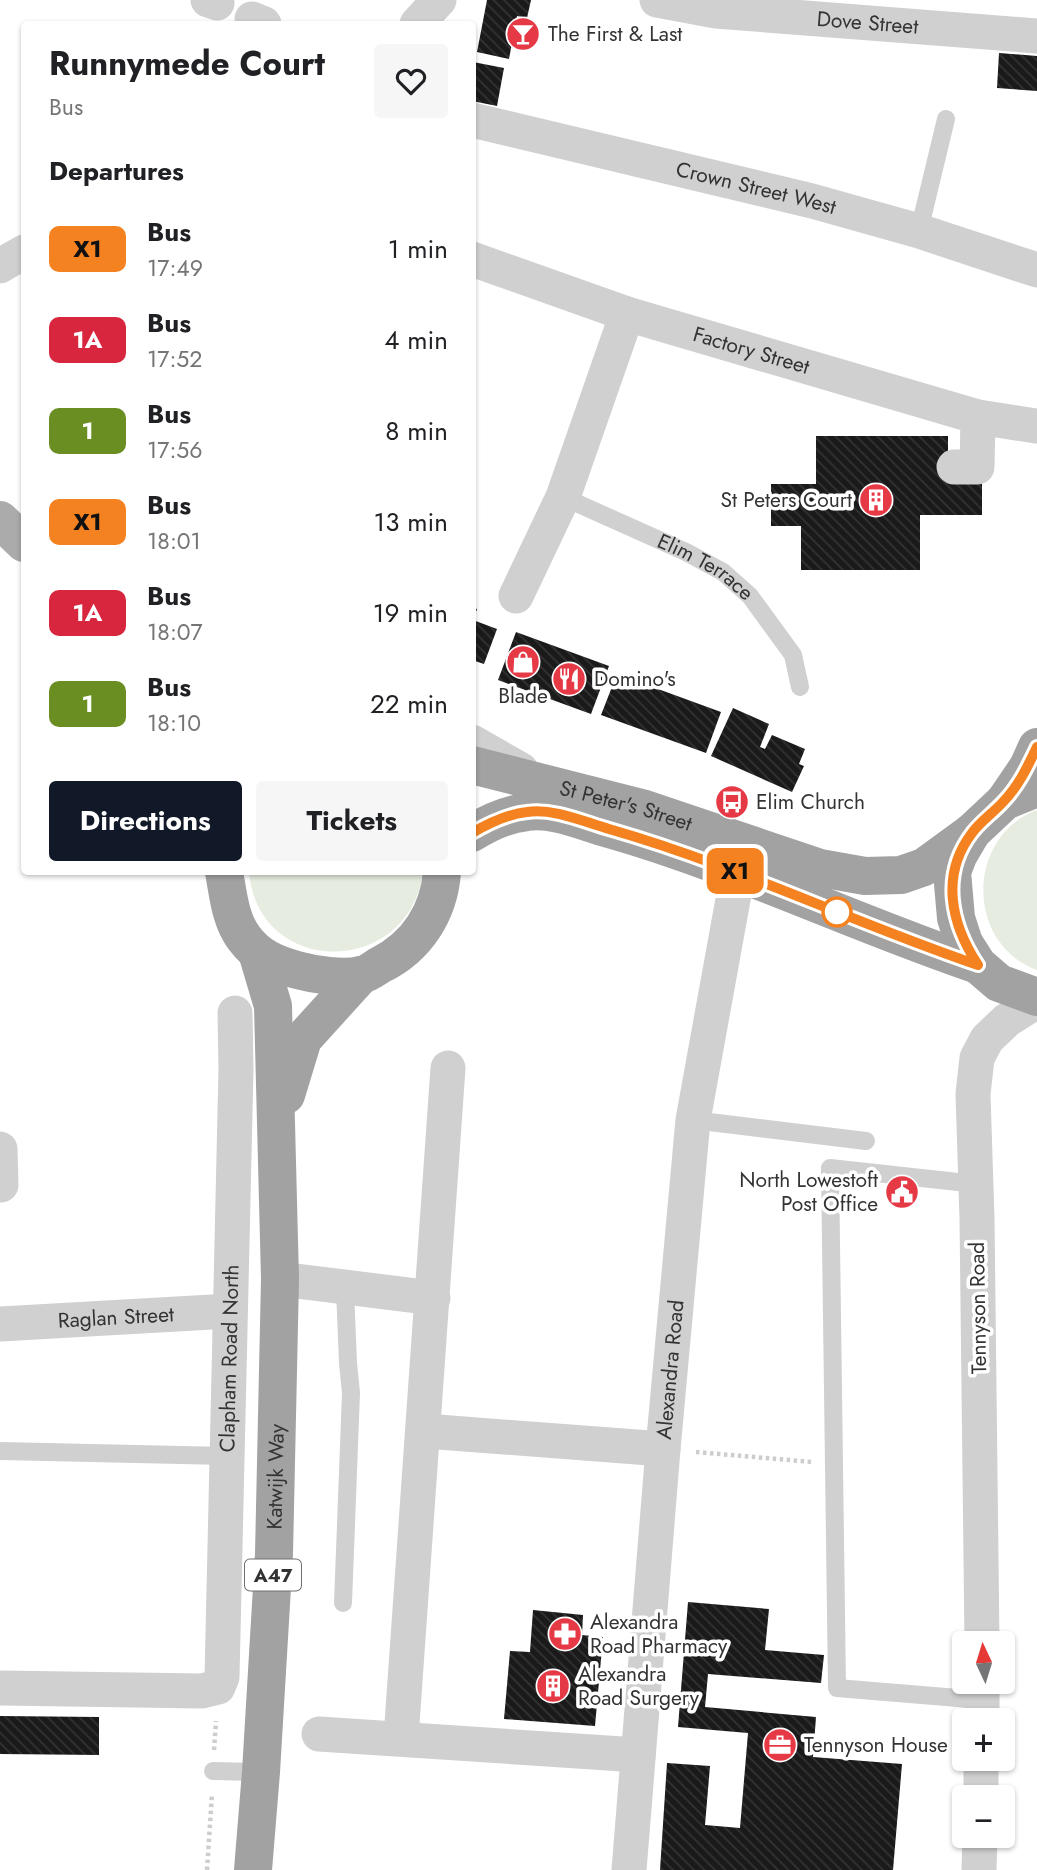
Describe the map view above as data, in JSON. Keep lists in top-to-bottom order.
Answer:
{
  "streets": {
    "highway": ["St Peter's Street", "Katwijk Way", "A47"],
    "street": [
      "Dove Street",
      "Crown Street West",
      "Factory Street",
      "Tennyson Road",
      "Raglan Street",
      "Clapham Road North",
      "Alexandra Road"
    ],
    "lane": ["Elim Terrace"]
  },
  "crossings": [
    ["St Peter's Street", "Alexandra Road"],
    ["Raglan Street", "Clapham Road North"]
  ],
  "places": {
    "bar": ["The First & Last"],
    "building": ["St Peters Court", "Alexandra Road Surgery"],
    "shop": ["Blade"],
    "restaurant": ["Domino's"],
    "bus stop": ["Elim Church"],
    "public building": ["North Lowestoft Post Office"],
    "pharmacy": ["Alexandra Road Pharmacy"],
    "office": ["Tennyson House"]
  },
  "lines": ["bus line X1"],
  "north": "top",
  "page": {
    "on_map": "X1",
    "heading": [
      ["Runnymede Court", "Bus"],
      "Departures"
    ],
    "list": [
      {
        "mark": "X1",
        "name": "Bus",
        "note": "17:49",
        "value": "1 min"
      },
      {
        "mark": "1A",
        "name": "Bus",
        "note": "17:52",
        "value": "4 min"
      },
      {
        "mark": "1",
        "name": "Bus",
        "note": "17:56",
        "value": "8 min"
      },
      {
        "mark": "X1",
        "name": "Bus",
        "note": "18:01",
        "value": "13 min"
      },
      {
        "mark": "1A",
        "name": "Bus",
        "note": "18:07",
        "value": "19 min"
      },
      {
        "mark": "1",
        "name": "Bus",
        "note": "18:10",
        "value": "22 min"
      }
    ],
    "buttons": ["Directions", "Tickets"],
    "map_buttons": ["+", "−"]
  }
}
